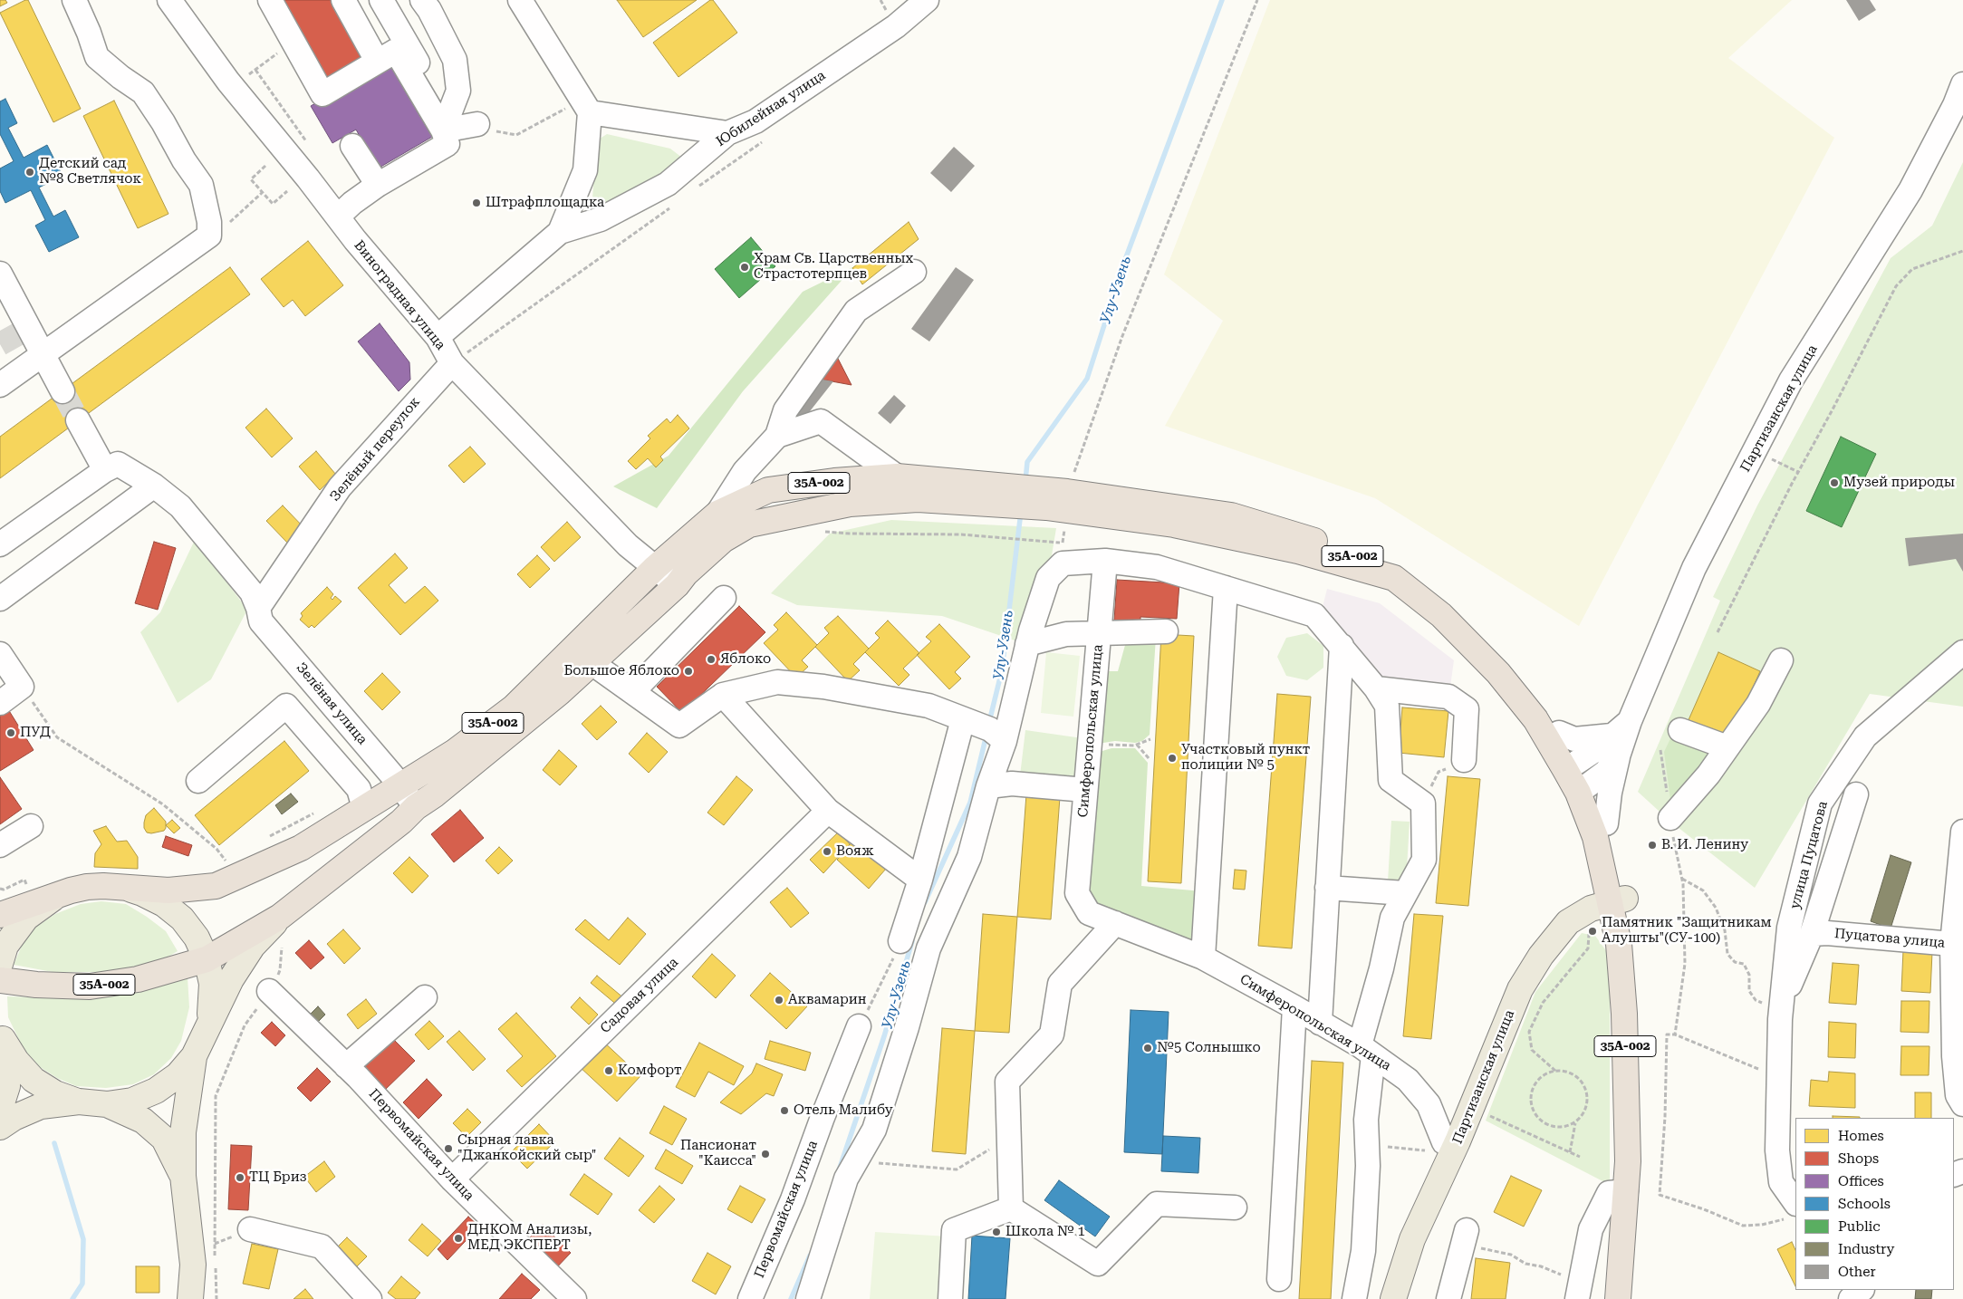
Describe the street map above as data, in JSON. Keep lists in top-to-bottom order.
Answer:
{
  "streets": {
    "highway": ["35А-002"],
    "main road": ["Партизанская улица"],
    "street": [
      "Юбилейная улица",
      "Виноградная улица",
      "Зелёный переулок",
      "Зелёная улица",
      "Симферопольская улица",
      "улица Пуцатова",
      "Пуцатова улица",
      "Садовая улица",
      "Первомайская улица"
    ]
  },
  "crossings": [
    ["Юбилейная улица", "Виноградная улица"],
    ["Виноградная улица", "Зелёный переулок"],
    ["Виноградная улица", "35А-002"],
    ["Партизанская улица", "35А-002"],
    ["Партизанская улица", "Симферопольская улица"],
    ["Зелёный переулок", "Зелёная улица"],
    ["35А-002", "Зелёная улица"],
    ["улица Пуцатова", "Пуцатова улица"],
    ["Садовая улица", "Первомайская улица"]
  ],
  "water": ["Улу-Узень"],
  "places": [
    "Детский сад №8 Светлячок",
    "Штрафплощадка",
    "Храм Св. Царственных Страстотерпцев",
    "Музей природы",
    "Яблоко",
    "Большое Яблоко",
    "ПУД",
    "Участковый пункт полиции № 5",
    "В. И. Ленину",
    "Вояж",
    "Памятник \"Защитникам Алушты\"(СУ-100)",
    "Аквамарин",
    "№5 Солнышко",
    "Комфорт",
    "Отель Малибу",
    "Сырная лавка \"Джанкойский сыр\"",
    "Пансионат \"Каисса\"",
    "ТЦ Бриз",
    "Школа № 1",
    "ДНКОМ Анализы, МЕД ЭКСПЕРТ"
  ],
  "legend": [
    "Homes",
    "Shops",
    "Offices",
    "Schools",
    "Public",
    "Industry",
    "Other"
  ]
}
